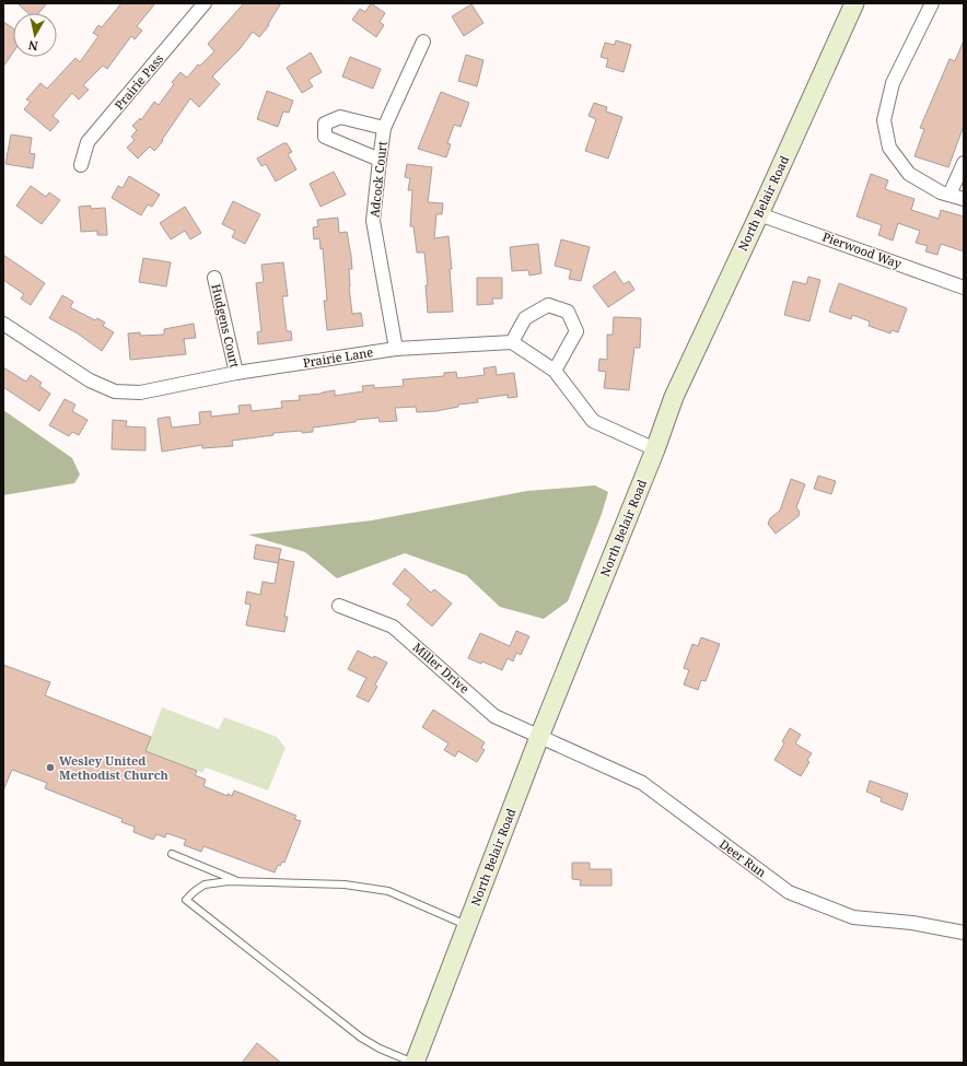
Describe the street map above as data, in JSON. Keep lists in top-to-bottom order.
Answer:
{
  "streets": {
    "street": [
      "Prairie Pass",
      "Adcock Court",
      "North Belair Road",
      "Pierwood Way",
      "Hudgens Court",
      "Prairie Lane",
      "Miller Drive",
      "Deer Run"
    ]
  },
  "crossings": [
    ["Adcock Court", "Prairie Lane"],
    ["North Belair Road", "Pierwood Way"],
    ["North Belair Road", "Miller Drive"],
    ["North Belair Road", "Deer Run"],
    ["Hudgens Court", "Prairie Lane"],
    ["Miller Drive", "Deer Run"]
  ],
  "places": ["Wesley United Methodist Church"],
  "north": "bottom"
}
